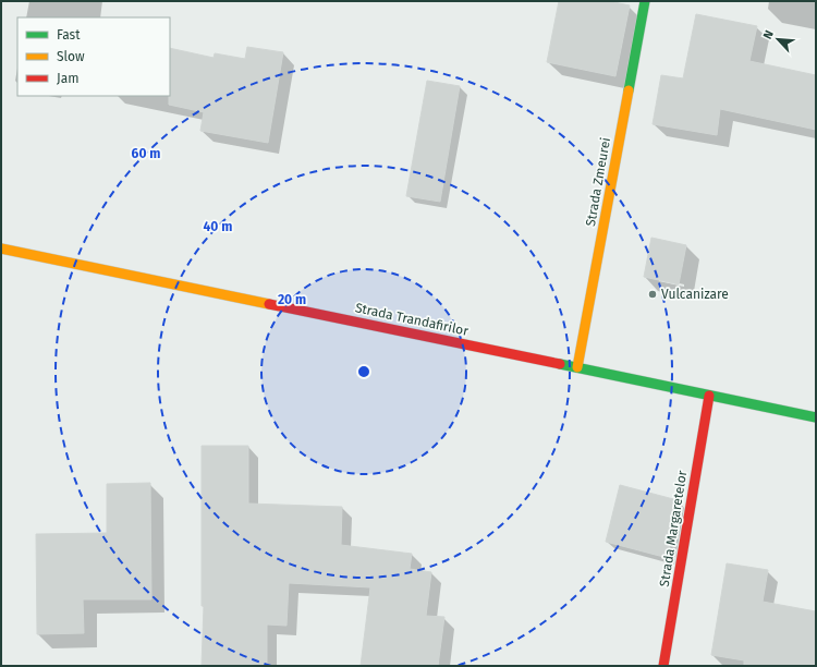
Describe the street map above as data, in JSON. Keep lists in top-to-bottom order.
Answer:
{
  "streets": {
    "main road": ["Strada Zmeurei", "Strada Trandafirilor", "Strada Margaretelor"]
  },
  "crossings": [
    ["Strada Zmeurei", "Strada Trandafirilor"],
    ["Strada Trandafirilor", "Strada Margaretelor"]
  ],
  "places": ["Vulcanizare"],
  "legend": ["Fast", "Slow", "Jam"],
  "north": "top left",
  "rings": ["60 m", "40 m", "20 m"]
}
